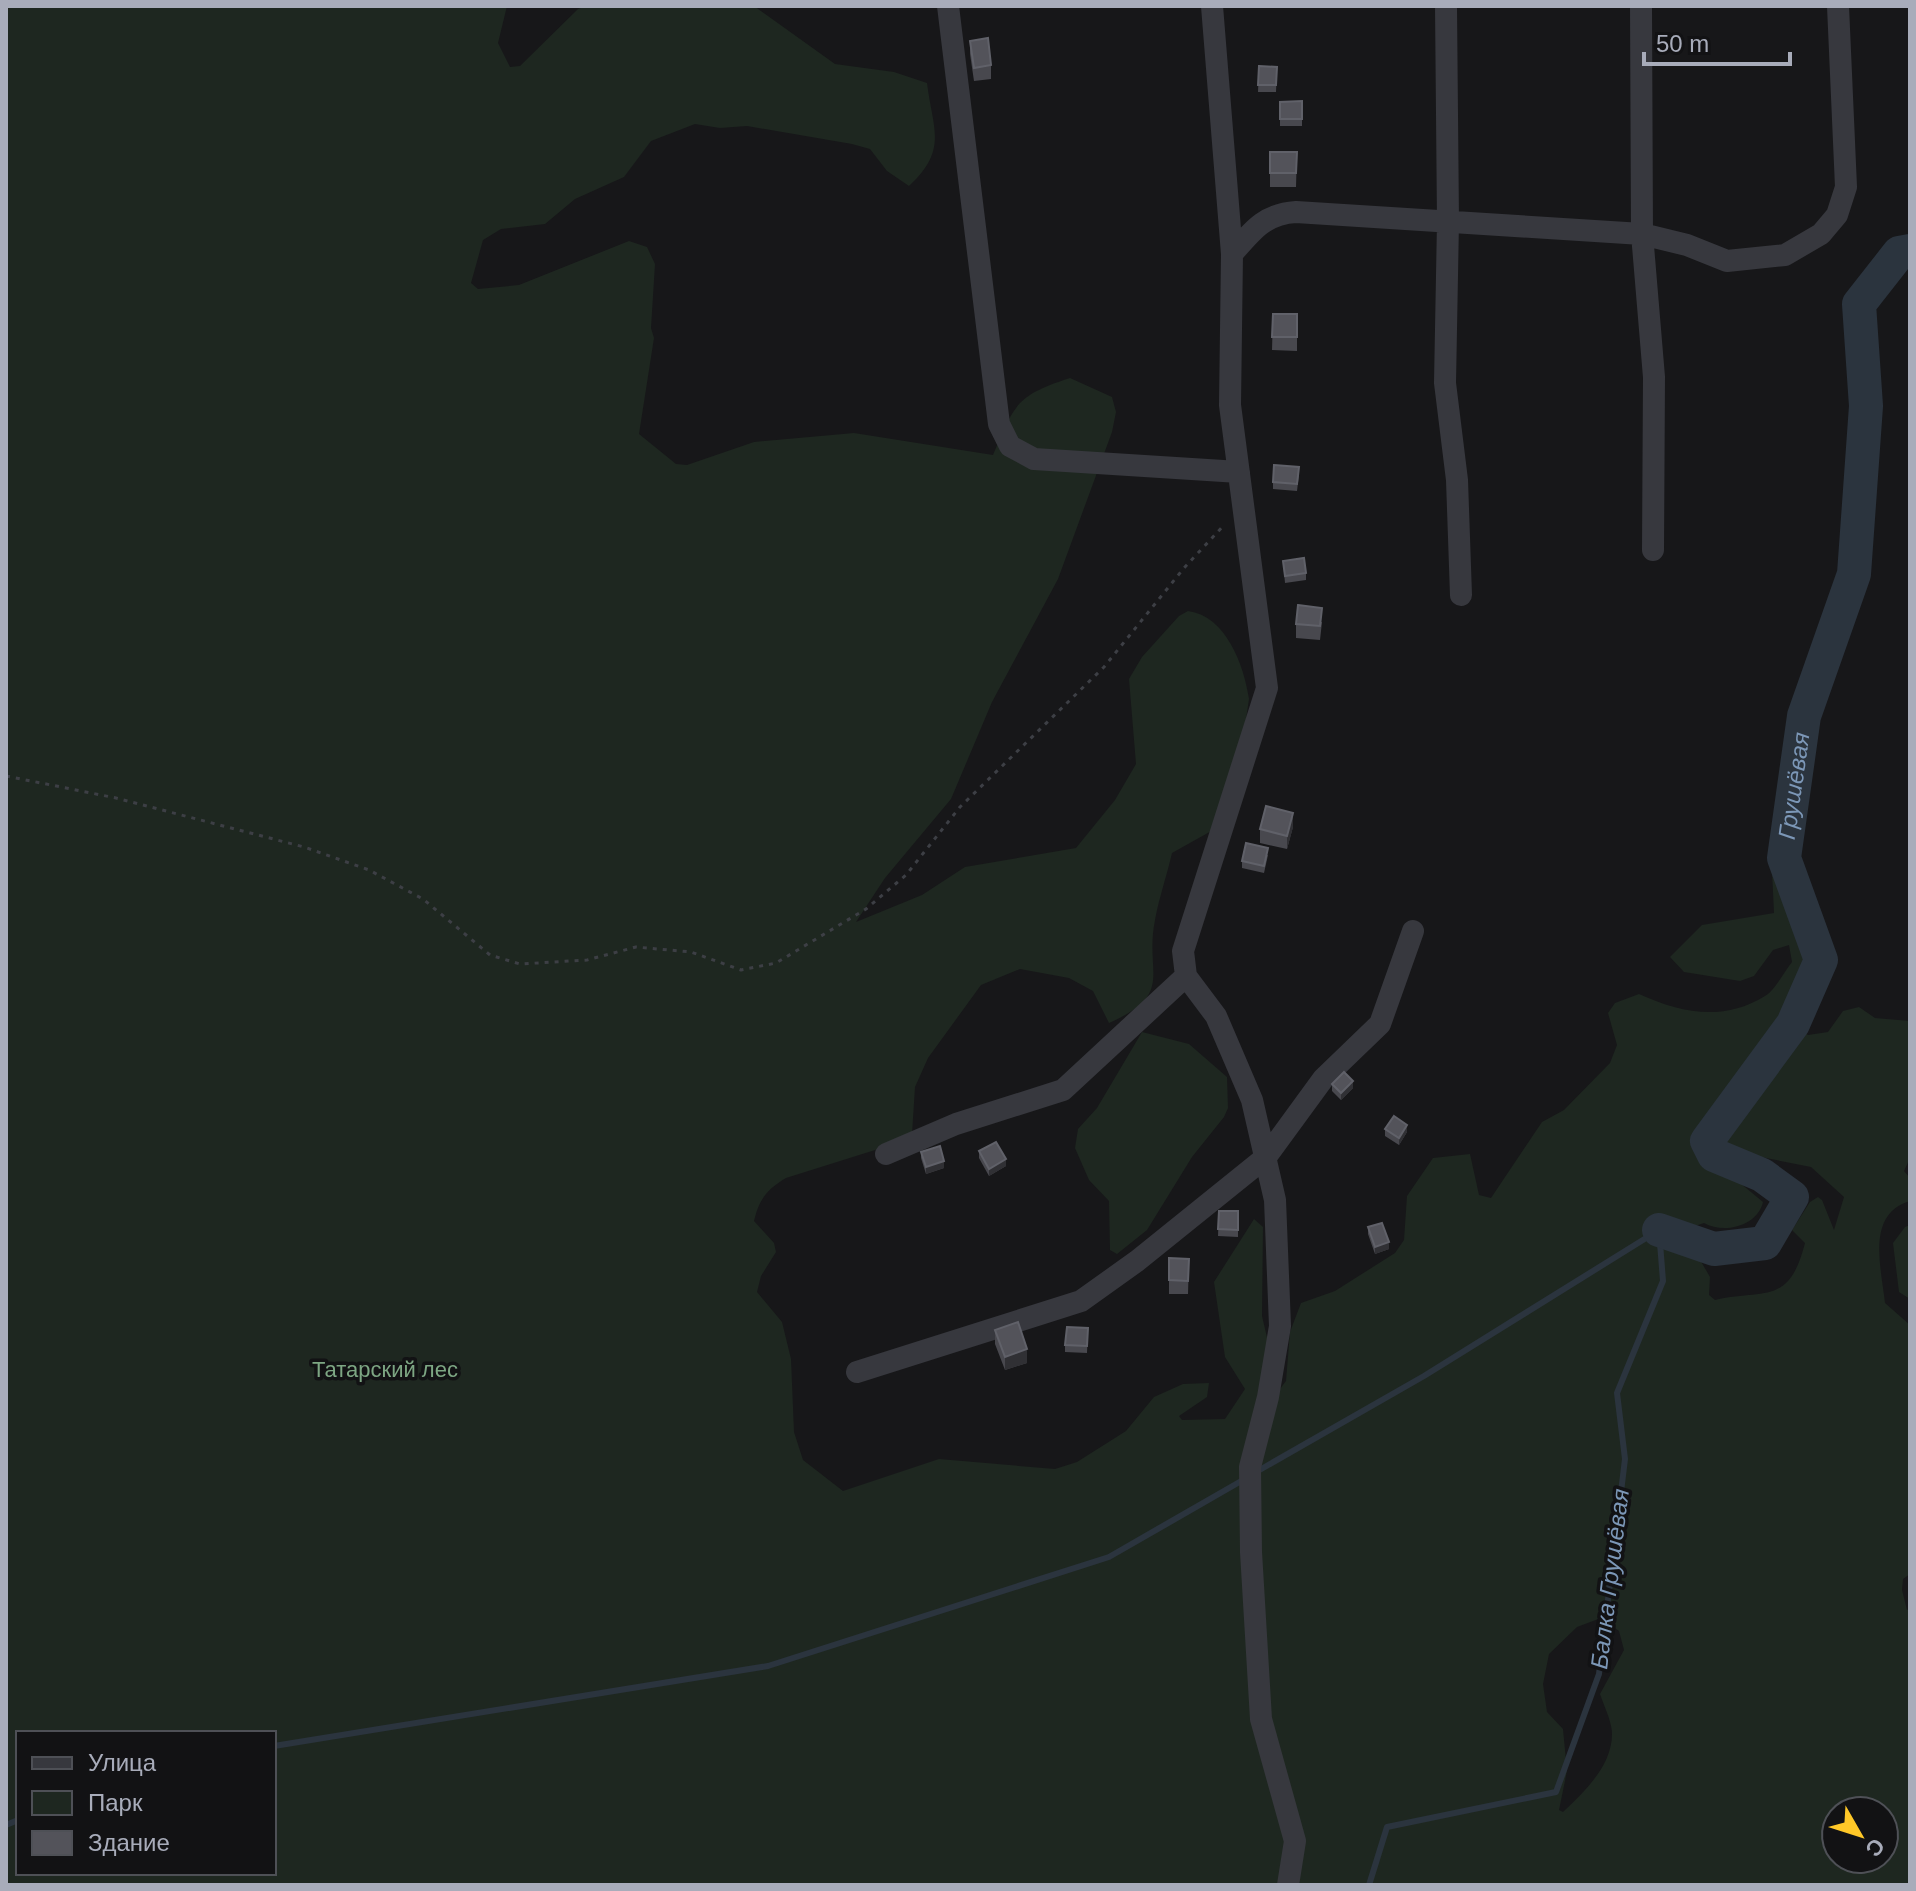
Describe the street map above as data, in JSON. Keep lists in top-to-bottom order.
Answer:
{
  "water": ["Грушёвая", "Балка Грушёвая"],
  "parks": ["Татарский лес"],
  "legend": ["Улица", "Парк", "Здание"],
  "scale_bar": "50 m",
  "north": "bottom right"
}
